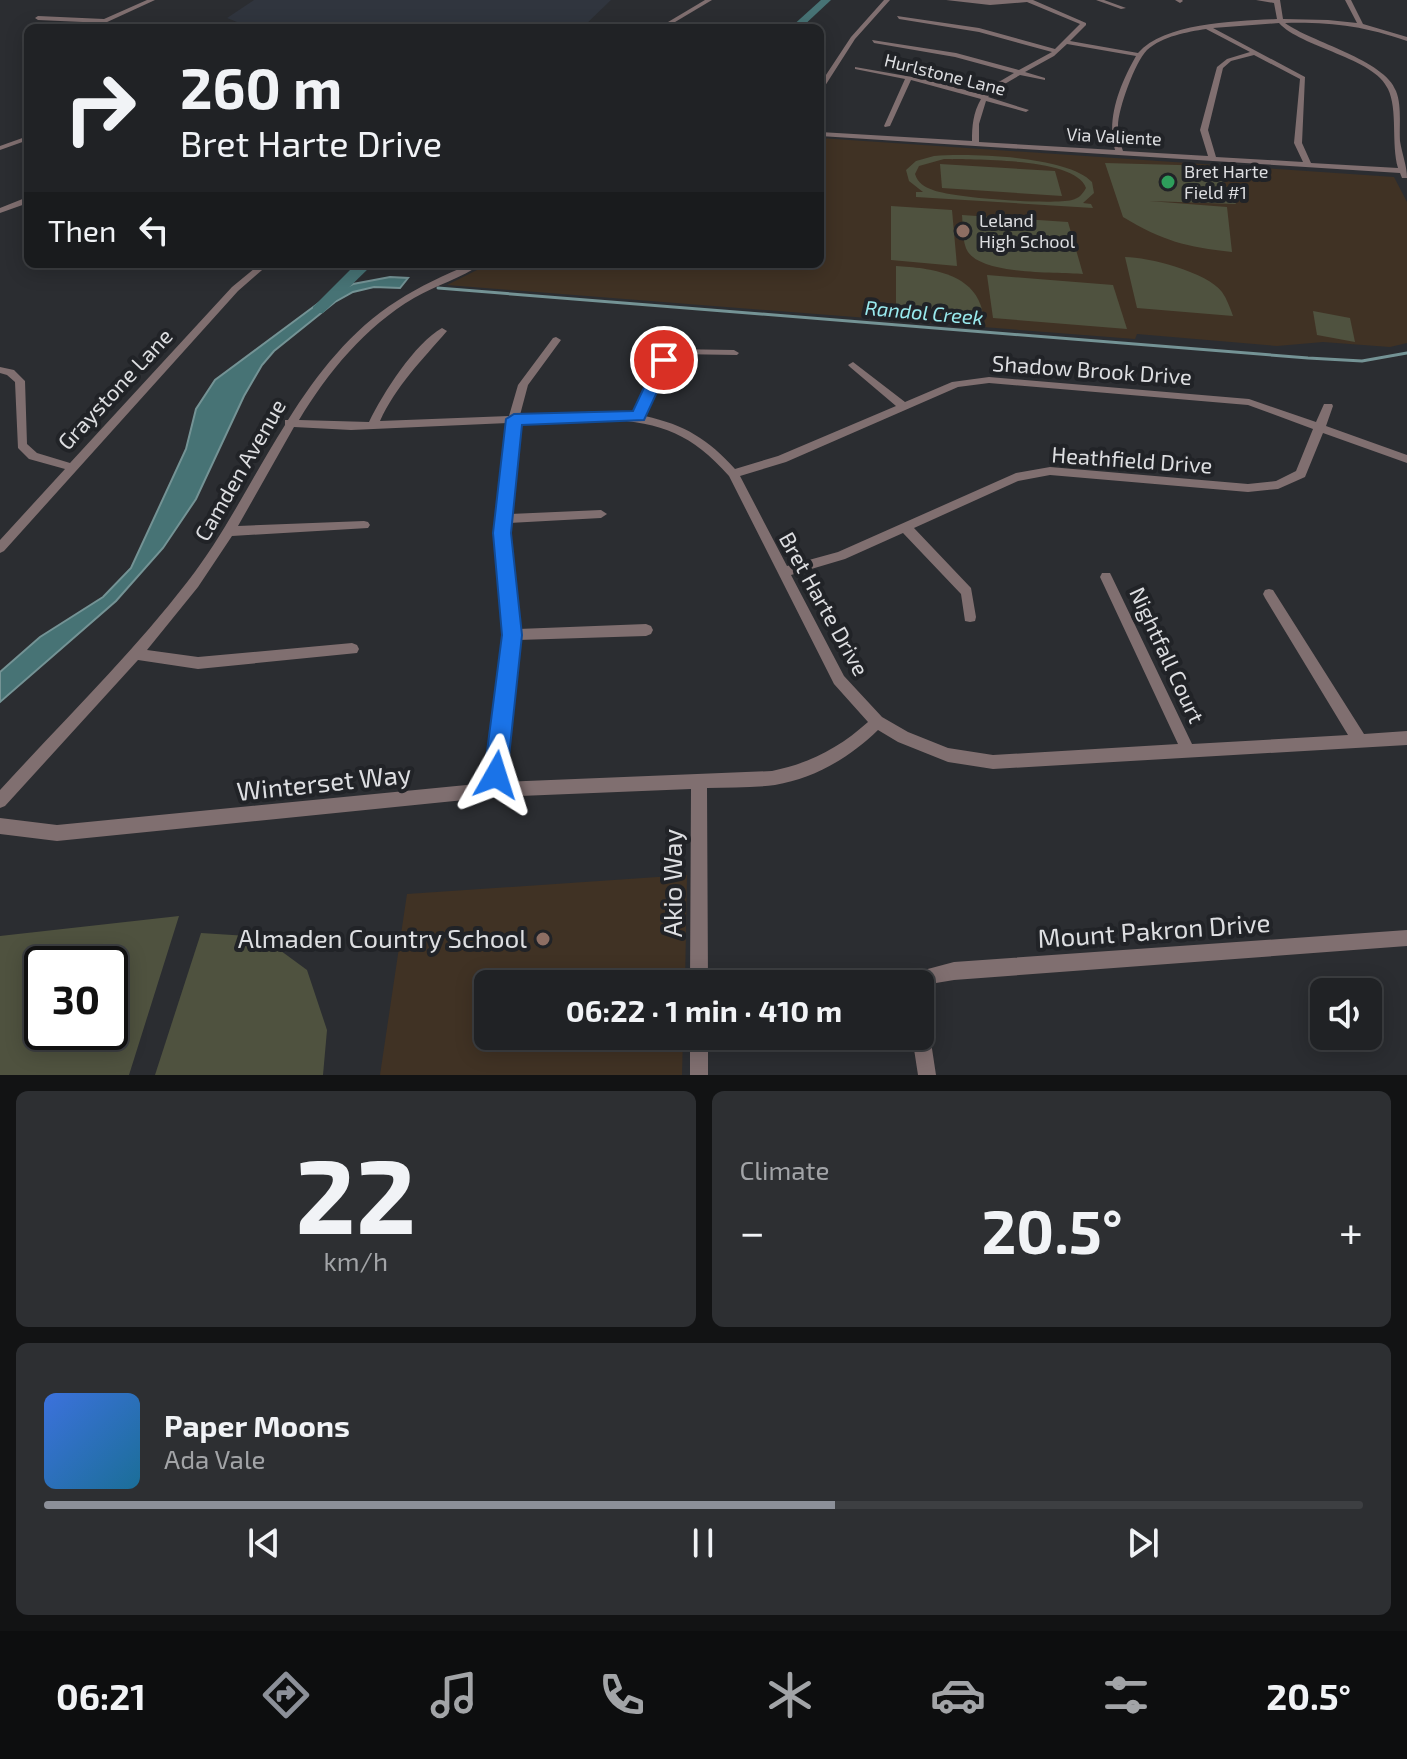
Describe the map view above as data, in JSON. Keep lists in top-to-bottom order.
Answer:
{
  "streets": {
    "street": [
      "Hurlstone Lane",
      "Via Valiente",
      "Shadow Brook Drive",
      "Graystone Lane",
      "Heathfield Drive",
      "Camden Avenue",
      "Bret Harte Drive",
      "Nightfall Court",
      "Winterset Way",
      "Akio Way",
      "Mount Pakron Drive"
    ]
  },
  "crossings": [
    ["Shadow Brook Drive", "Heathfield Drive"],
    ["Shadow Brook Drive", "Bret Harte Drive"],
    ["Heathfield Drive", "Bret Harte Drive"],
    ["Camden Avenue", "Bret Harte Drive"],
    ["Bret Harte Drive", "Nightfall Court"],
    ["Bret Harte Drive", "Winterset Way"],
    ["Winterset Way", "Akio Way"]
  ],
  "water": ["Randol Creek"],
  "places": ["Bret Harte Field #1", "Leland High School", "Almaden Country School"],
  "page": {
    "turn": ["260 m", "Bret Harte Drive"],
    "then": "Then",
    "limit": "30",
    "trip": "06:22 · 1 min · 410 m",
    "tile": [
      ["22", "km/h"],
      "Climate"
    ],
    "heat": ["−", "20.5°", "+"],
    "song": ["Paper Moons", "Ada Vale"],
    "tabs": ["06:21", "20.5°"]
  }
}
